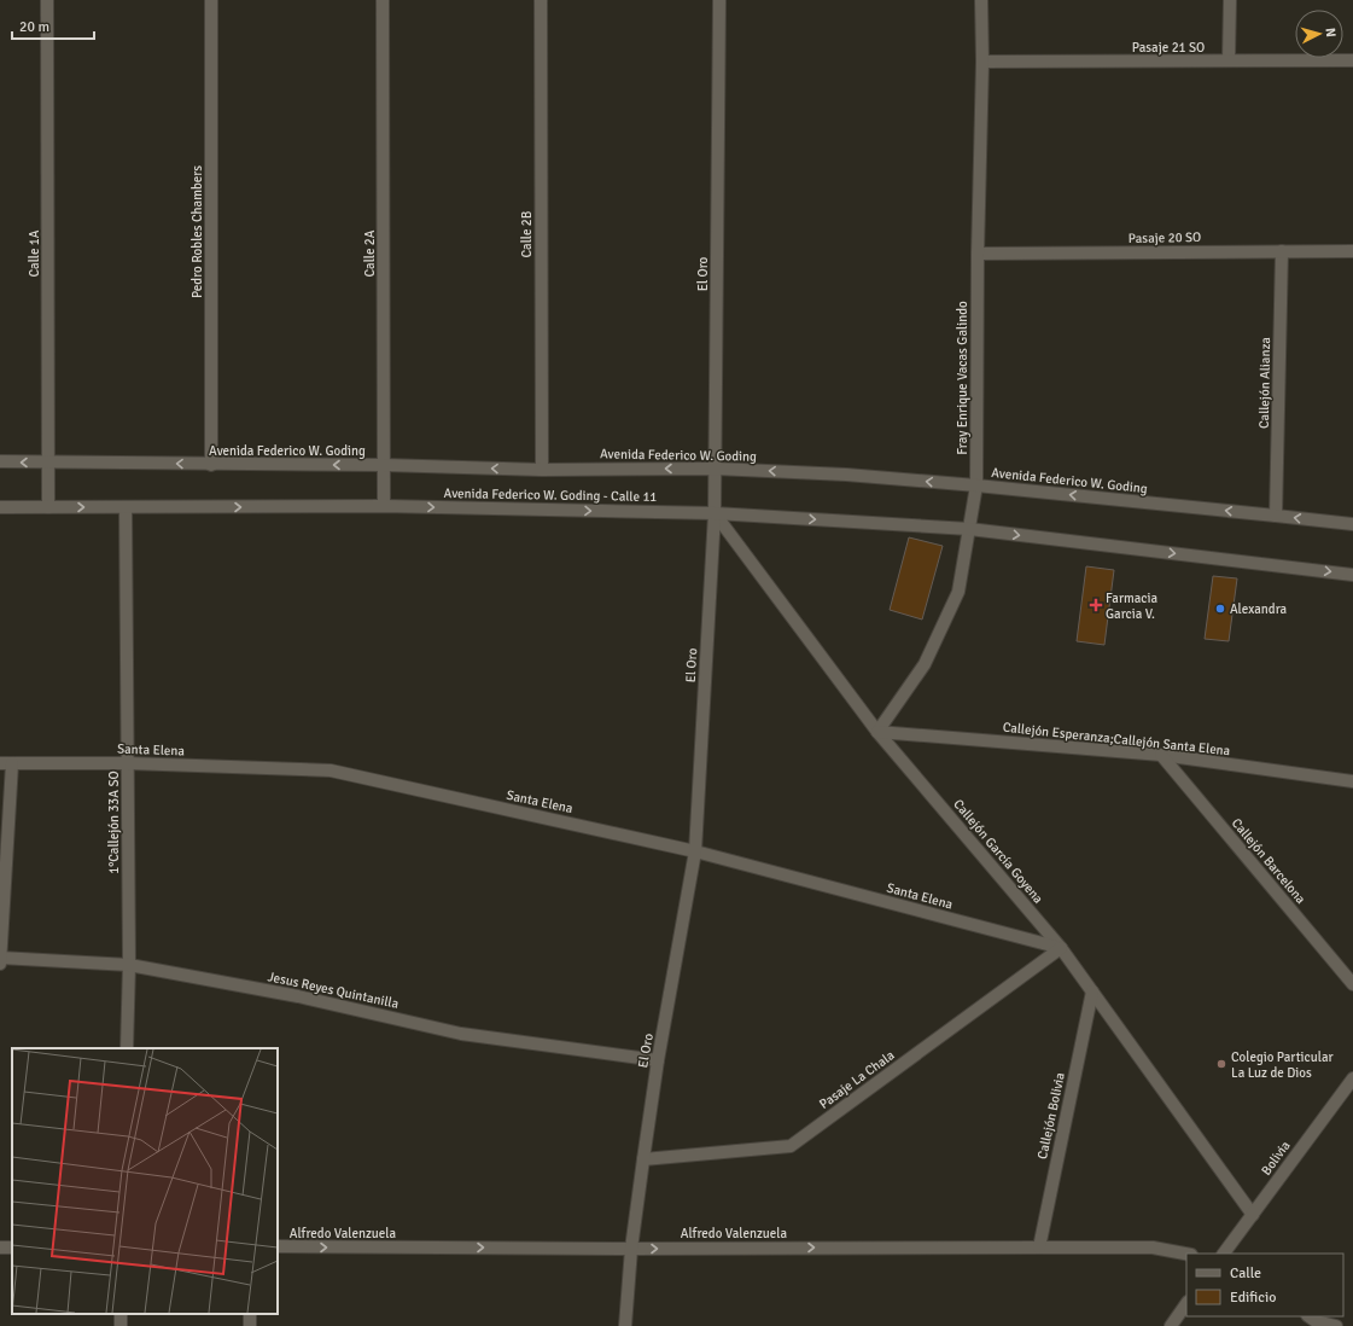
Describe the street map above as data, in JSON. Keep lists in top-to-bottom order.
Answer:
{
  "streets": {
    "street": [
      "Pasaje 21 SO",
      "Pedro Robles Chambers",
      "Calle 2B",
      "Pasaje 20 SO",
      "Calle 1A",
      "Calle 2A",
      "El Oro",
      "Fray Enrique Vacas Galindo",
      "Callejón Alianza",
      "Avenida Federico W. Goding",
      "Avenida Federico W. Goding - Calle 11",
      "Callejón Esperanza;Callejón Santa Elena",
      "Santa Elena",
      "1°Callejón 33A SO",
      "Callejón García Goyena",
      "Callejón Barcelona",
      "Jesus Reyes Quintanilla",
      "Pasaje La Chala",
      "Callejón Bolivia",
      "Bolivia",
      "Alfredo Valenzuela"
    ]
  },
  "crossings": [
    ["Pasaje 21 SO", "Fray Enrique Vacas Galindo"],
    ["Pedro Robles Chambers", "Avenida Federico W. Goding"],
    ["Calle 2B", "Avenida Federico W. Goding"],
    ["Pasaje 20 SO", "Fray Enrique Vacas Galindo"],
    ["Pasaje 20 SO", "Callejón Alianza"],
    ["Calle 1A", "Avenida Federico W. Goding"],
    ["Calle 2A", "Avenida Federico W. Goding"],
    ["Calle 2A", "Avenida Federico W. Goding - Calle 11"],
    ["El Oro", "Avenida Federico W. Goding"],
    ["El Oro", "Avenida Federico W. Goding - Calle 11"],
    ["El Oro", "Santa Elena"],
    ["El Oro", "Callejón García Goyena"],
    ["El Oro", "Jesus Reyes Quintanilla"],
    ["El Oro", "Pasaje La Chala"],
    ["El Oro", "Alfredo Valenzuela"],
    ["Fray Enrique Vacas Galindo", "Avenida Federico W. Goding"],
    ["Fray Enrique Vacas Galindo", "Callejón Esperanza;Callejón Santa Elena"],
    ["Fray Enrique Vacas Galindo", "Callejón García Goyena"],
    ["Callejón Alianza", "Avenida Federico W. Goding"],
    ["Avenida Federico W. Goding - Calle 11", "Callejón García Goyena"],
    ["Callejón Esperanza;Callejón Santa Elena", "Callejón García Goyena"],
    ["Callejón Esperanza;Callejón Santa Elena", "Callejón Barcelona"],
    ["Santa Elena", "1°Callejón 33A SO"],
    ["Santa Elena", "Callejón García Goyena"],
    ["Santa Elena", "Pasaje La Chala"],
    ["1°Callejón 33A SO", "Jesus Reyes Quintanilla"],
    ["Callejón García Goyena", "Pasaje La Chala"],
    ["Callejón García Goyena", "Callejón Bolivia"],
    ["Callejón García Goyena", "Bolivia"],
    ["Callejón Bolivia", "Alfredo Valenzuela"]
  ],
  "one_way": ["Avenida Federico W. Goding - Calle 11", "Alfredo Valenzuela"],
  "places": {
    "health": ["Farmacia Garcia V."],
    "other": ["Alexandra", "Colegio Particular La Luz de Dios"]
  },
  "legend": ["Calle", "Edificio"],
  "scale_bar": "20 m",
  "north": "right"
}
